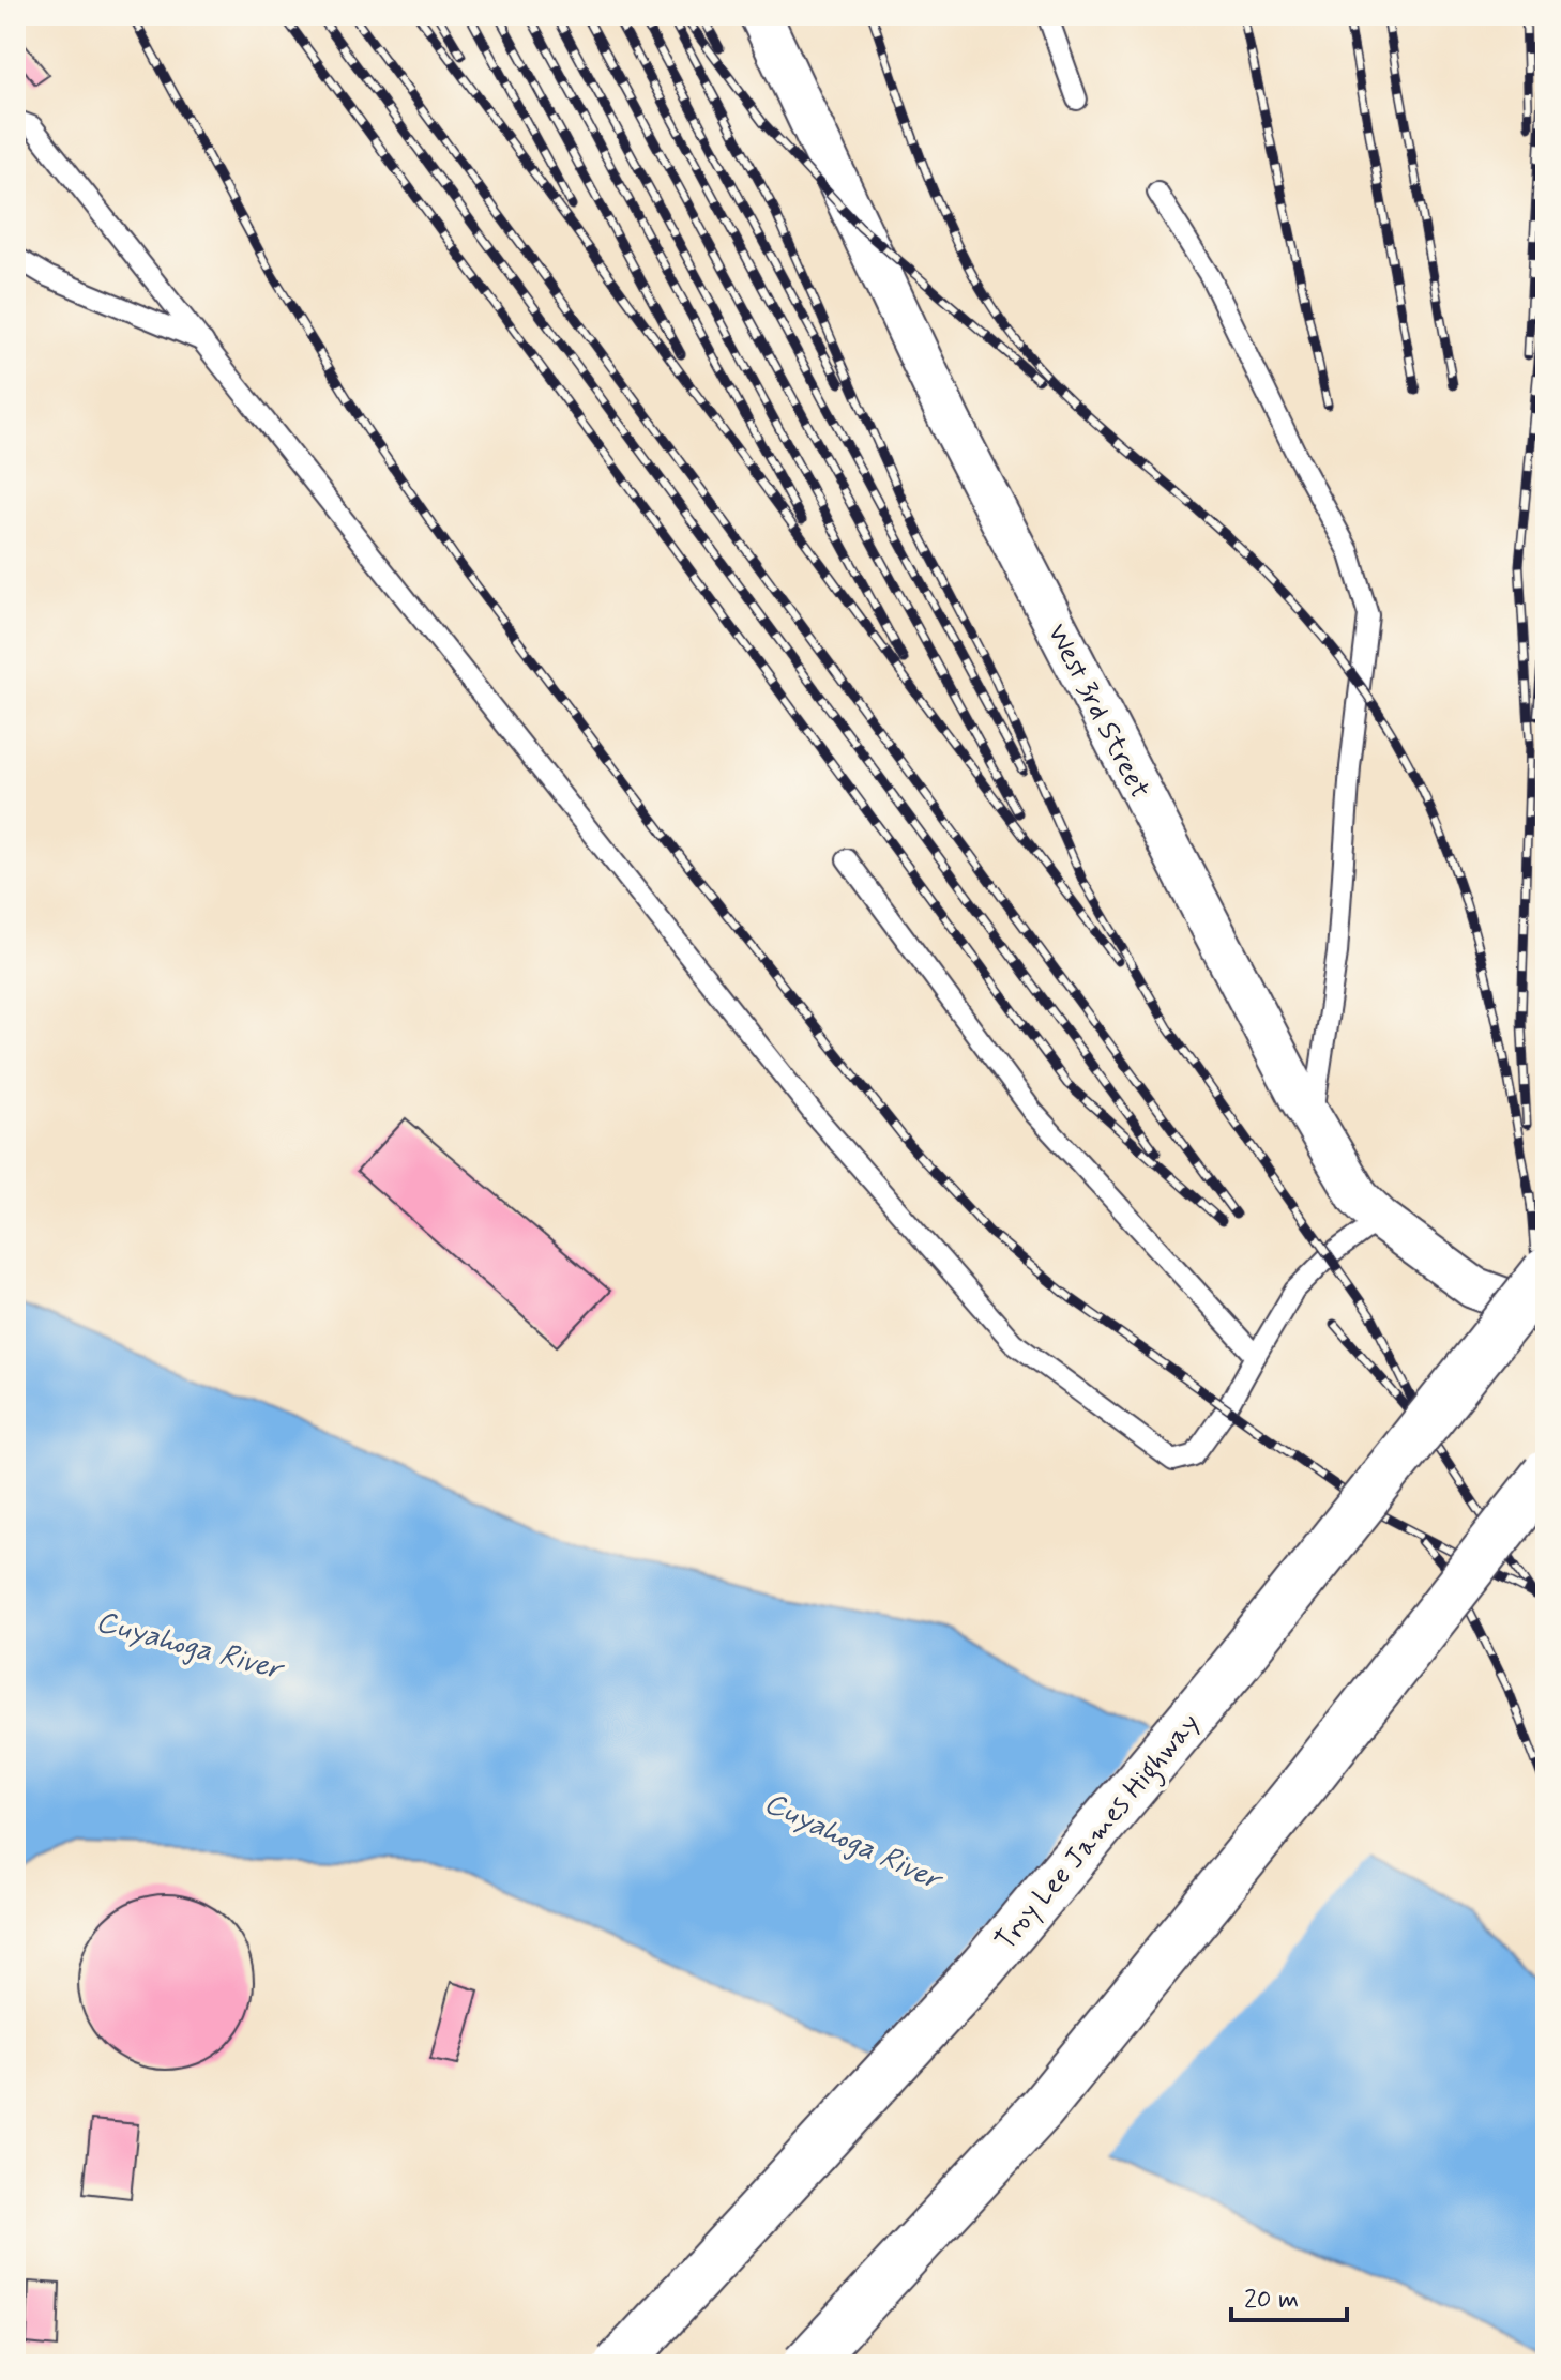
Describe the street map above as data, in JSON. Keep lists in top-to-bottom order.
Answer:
{
  "streets": {
    "highway": ["Troy Lee James Highway"],
    "street": ["West 3rd Street"]
  },
  "water": ["Cuyahoga River"],
  "scale_bar": "20 m"
}
